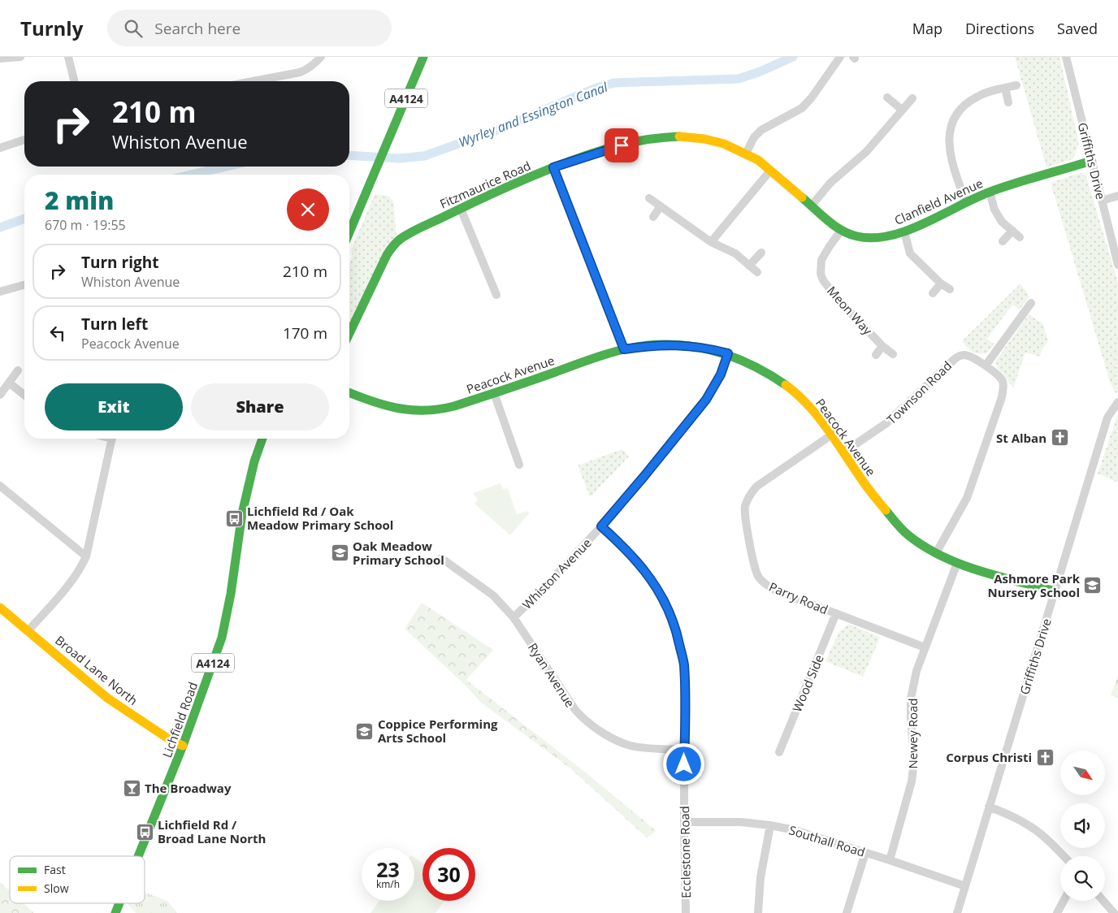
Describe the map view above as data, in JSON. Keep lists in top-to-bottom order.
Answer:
{
  "streets": {
    "street": [
      "A4124",
      "Griffiths Drive",
      "Fitzmaurice Road",
      "Clanfield Avenue",
      "Meon Way",
      "Peacock Avenue",
      "Townson Road",
      "Whiston Avenue",
      "Parry Road",
      "Broad Lane North",
      "Ryan Avenue",
      "Wood Side",
      "Lichfield Road",
      "Newey Road",
      "Southall Road",
      "Ecclestone Road"
    ]
  },
  "crossings": [
    ["Griffiths Drive", "Clanfield Avenue"],
    ["Griffiths Drive", "Peacock Avenue"],
    ["Griffiths Drive", "Southall Road"],
    ["Fitzmaurice Road", "Clanfield Avenue"],
    ["Clanfield Avenue", "Meon Way"],
    ["Peacock Avenue", "Townson Road"],
    ["Peacock Avenue", "Whiston Avenue"],
    ["Peacock Avenue", "Parry Road"],
    ["Peacock Avenue", "Newey Road"],
    ["Whiston Avenue", "Ryan Avenue"],
    ["Whiston Avenue", "Ecclestone Road"],
    ["Parry Road", "Wood Side"],
    ["Parry Road", "Newey Road"],
    ["Broad Lane North", "Lichfield Road"],
    ["Ryan Avenue", "Ecclestone Road"],
    ["Newey Road", "Southall Road"],
    ["Southall Road", "Ecclestone Road"]
  ],
  "water": ["Wyrley and Essington Canal"],
  "places": {
    "church": ["St Alban", "Corpus Christi"],
    "bus stop": ["Lichfield Rd / Oak Meadow Primary School", "Lichfield Rd / Broad Lane North"],
    "school or university": ["Oak Meadow Primary School", "Ashmore Park Nursery School", "Coppice Performing Arts School"],
    "bar": ["The Broadway"]
  },
  "legend": ["Fast", "Slow"],
  "north": "bottom right",
  "page": {
    "header": "Turnly",
    "search": "Search here",
    "nav": ["Map", "Directions", "Saved"],
    "turn": ["210 m", "Whiston Avenue"],
    "heading": ["2 min", "670 m · 19:55"],
    "list": [
      {
        "name": "Turn right",
        "note": "Whiston Avenue",
        "value": "210 m"
      },
      {
        "name": "Turn left",
        "note": "Peacock Avenue",
        "value": "170 m"
      }
    ],
    "buttons": ["Exit", "Share"],
    "speed": "23 km/h",
    "limit": "30"
  }
}
